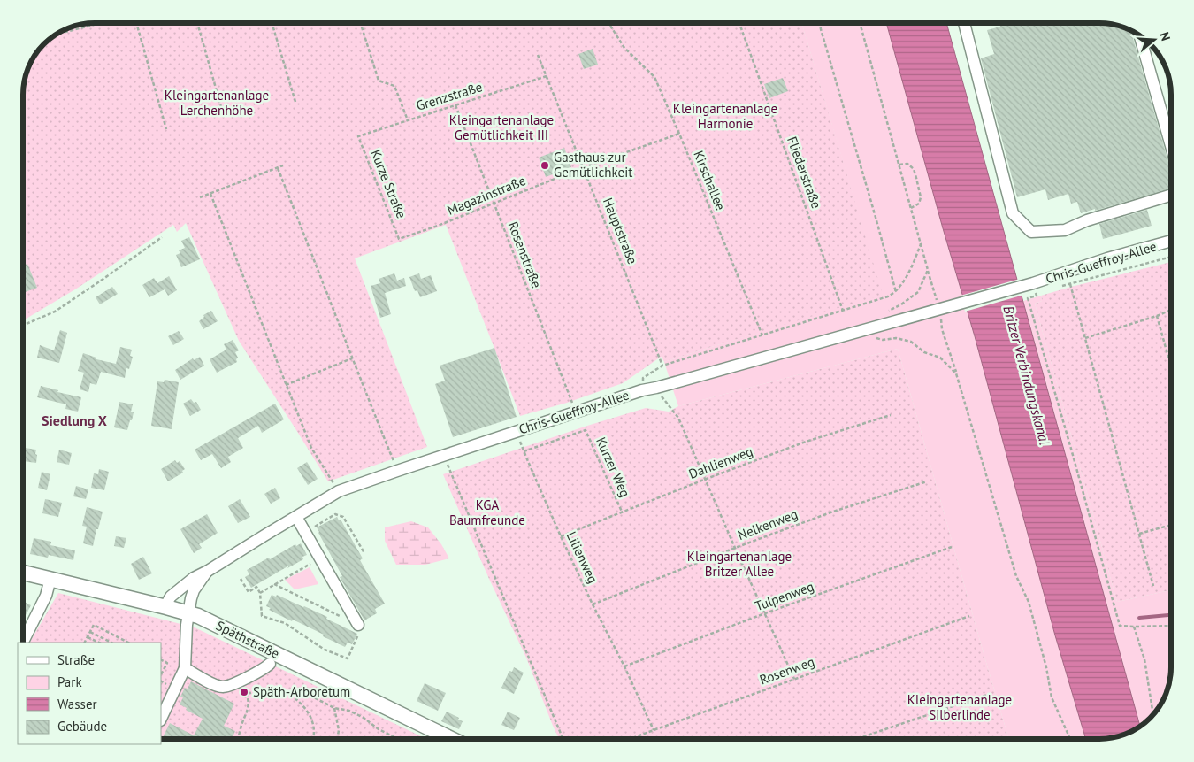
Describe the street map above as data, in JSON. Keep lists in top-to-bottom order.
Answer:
{
  "streets": {
    "main road": ["Späthstraße"],
    "street": ["Chris-Gueffroy-Allee"],
    "path": [
      "Grenzstraße",
      "Fliederstraße",
      "Kirschallee",
      "Kurze Straße",
      "Magazinstraße",
      "Hauptstraße",
      "Rosenstraße",
      "Dahlienweg",
      "Kurzer Weg",
      "Nelkenweg",
      "Lilienweg",
      "Tulpenweg",
      "Rosenweg"
    ]
  },
  "crossings": [
    ["Grenzstraße", "Kurze Straße"],
    ["Grenzstraße", "Hauptstraße"],
    ["Grenzstraße", "Rosenstraße"],
    ["Kirschallee", "Magazinstraße"],
    ["Kurze Straße", "Magazinstraße"],
    ["Magazinstraße", "Hauptstraße"],
    ["Magazinstraße", "Rosenstraße"],
    ["Rosenstraße", "Chris-Gueffroy-Allee"],
    ["Chris-Gueffroy-Allee", "Späthstraße"],
    ["Dahlienweg", "Kurzer Weg"],
    ["Dahlienweg", "Lilienweg"],
    ["Kurzer Weg", "Lilienweg"],
    ["Nelkenweg", "Lilienweg"],
    ["Lilienweg", "Tulpenweg"],
    ["Lilienweg", "Rosenweg"]
  ],
  "districts": ["Siedlung X"],
  "water": ["Britzer Verbindungskanal"],
  "parks": [
    "Kleingartenanlage Lerchenhöhe",
    "Kleingartenanlage Harmonie",
    "Kleingartenanlage Gemütlichkeit III",
    "KGA Baumfreunde",
    "Kleingartenanlage Britzer Allee",
    "Kleingartenanlage Silberlinde"
  ],
  "places": ["Gasthaus zur Gemütlichkeit", "Späth-Arboretum"],
  "legend": [
    "Straße",
    "Park",
    "Wasser",
    "Gebäude"
  ],
  "north": "right"
}
